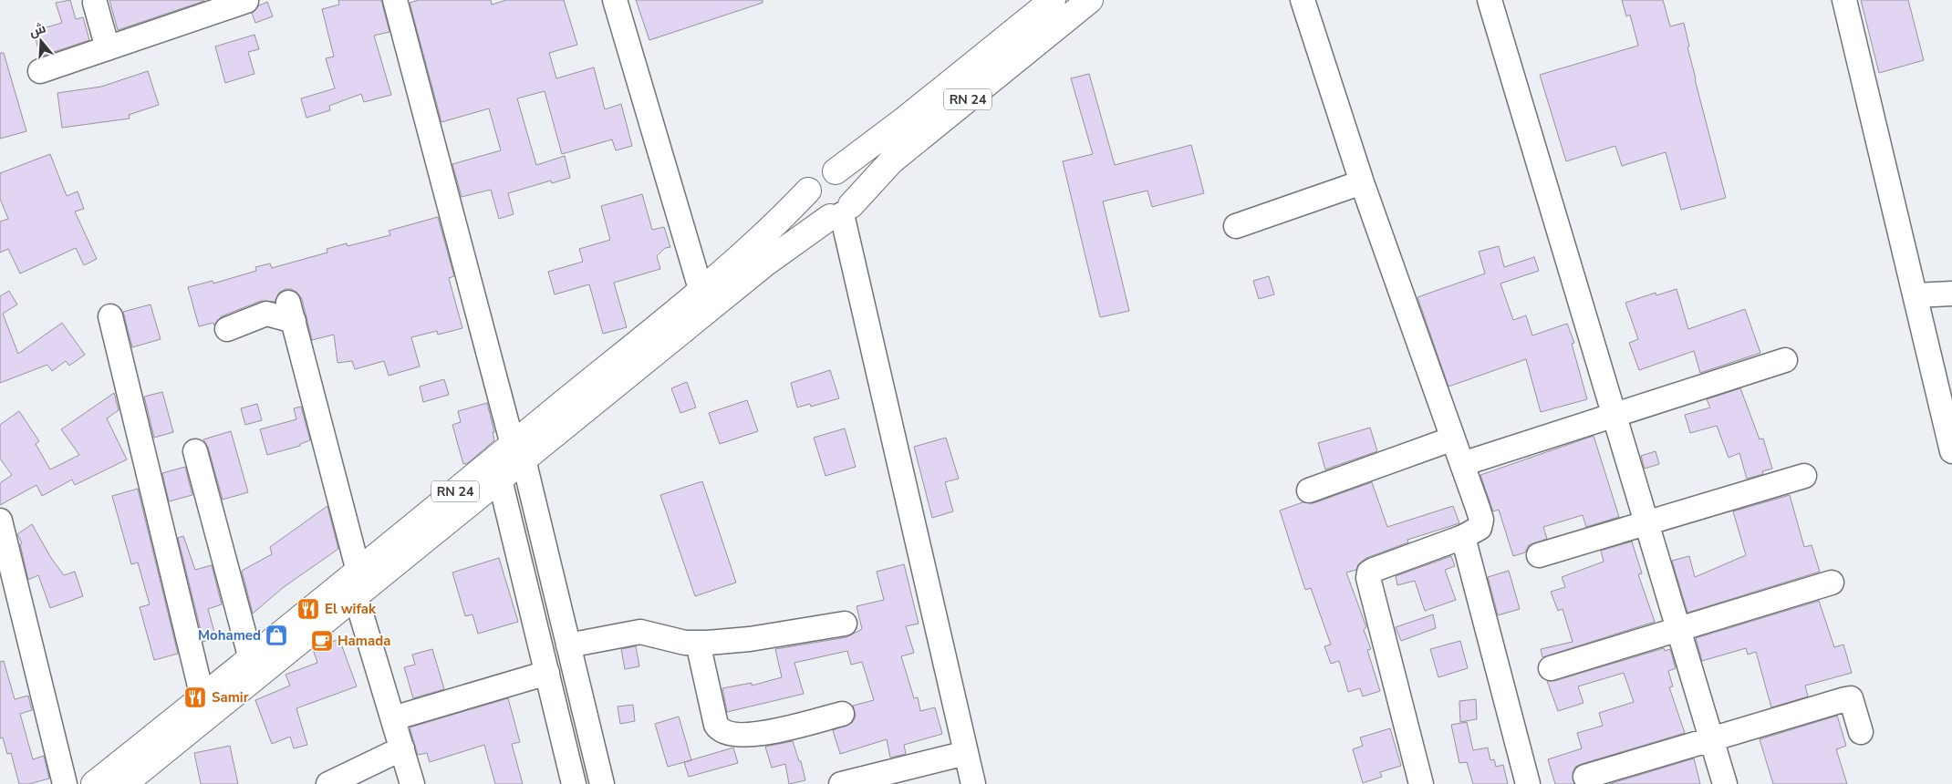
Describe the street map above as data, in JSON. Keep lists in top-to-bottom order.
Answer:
{
  "streets": {
    "highway": ["RN 24"]
  },
  "places": {
    "restaurant": ["El wifak", "Samir"],
    "shop": ["Mohamed"],
    "cafe": ["Hamada"]
  },
  "north": "top"
}
